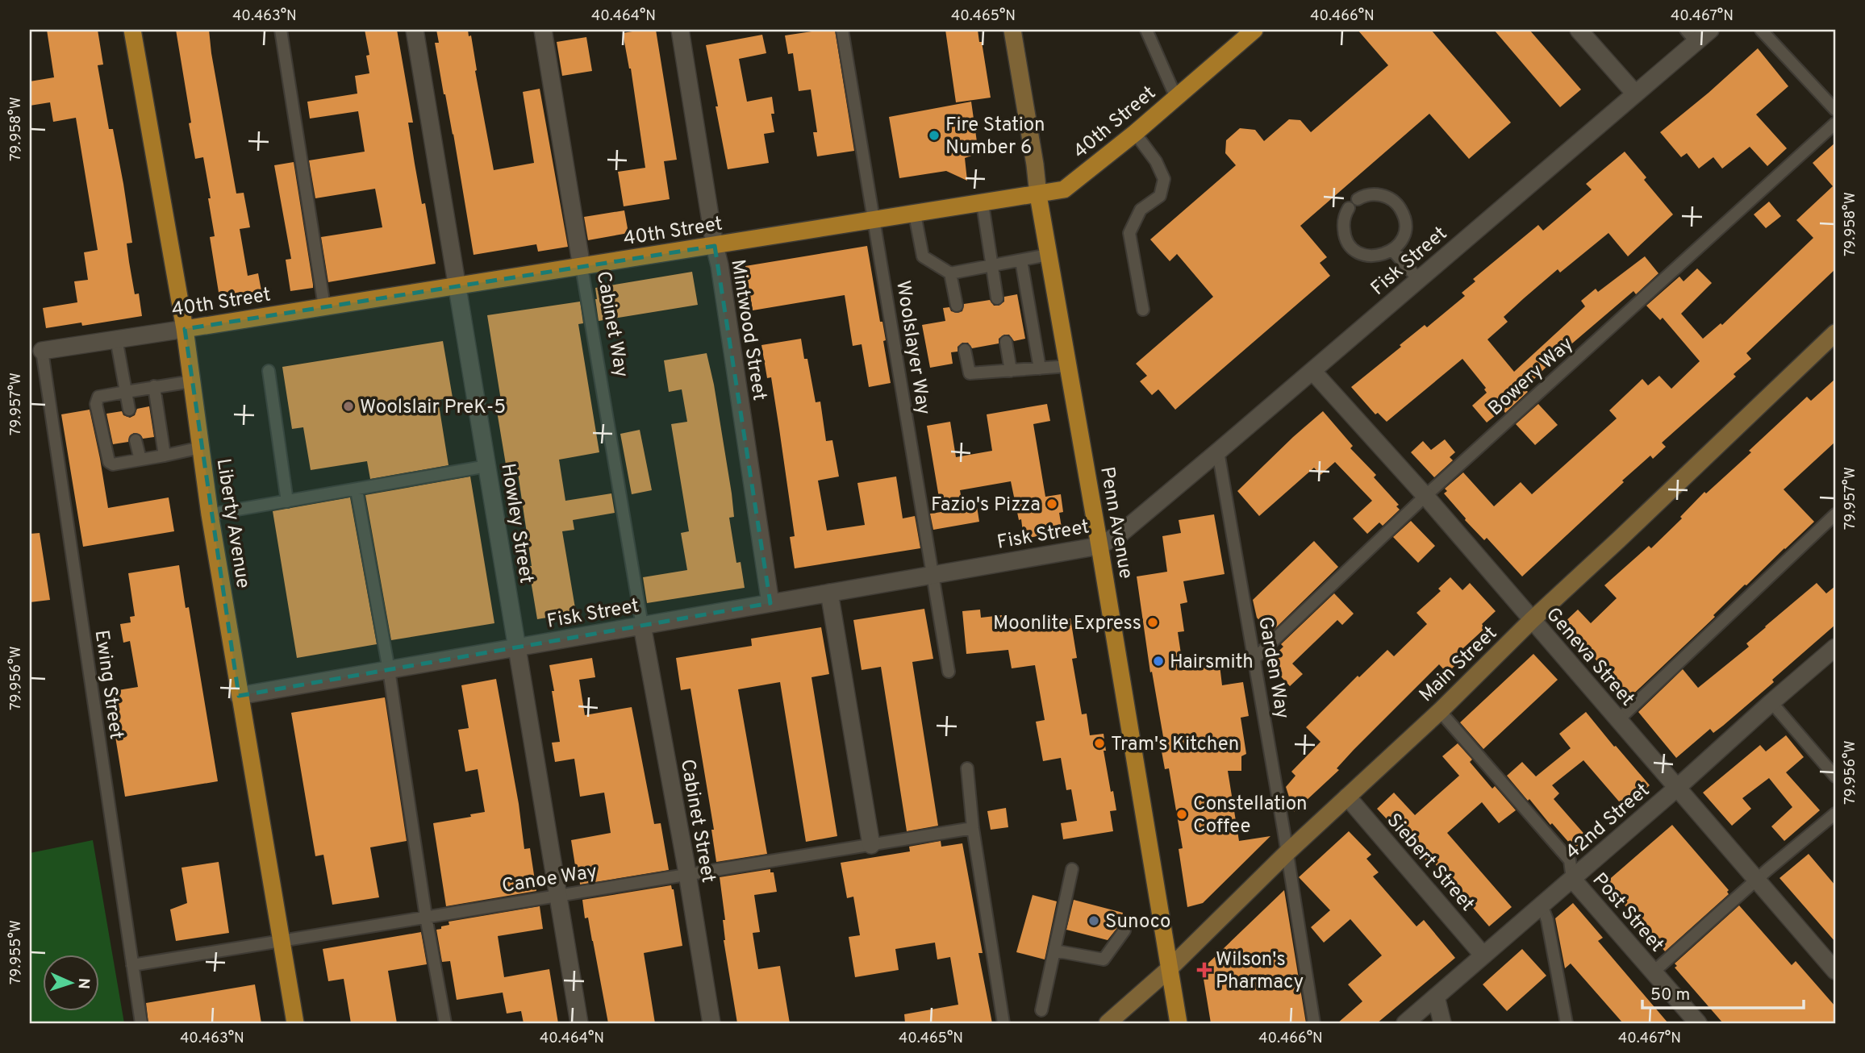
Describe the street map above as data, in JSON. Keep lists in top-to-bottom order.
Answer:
{
  "streets": {
    "main road": ["40th Street", "Penn Avenue", "Liberty Avenue"],
    "street": [
      "Fisk Street",
      "Cabinet Way",
      "Mintwood Street",
      "Howley Street",
      "Geneva Street",
      "Main Street",
      "Cabinet Street",
      "42nd Street",
      "Siebert Street",
      "Post Street"
    ],
    "lane": [
      "Woolslayer Way",
      "Bowery Way",
      "Garden Way",
      "Ewing Street",
      "Canoe Way"
    ]
  },
  "crossings": [
    ["40th Street", "Cabinet Way"],
    ["40th Street", "Mintwood Street"],
    ["40th Street", "Woolslayer Way"],
    ["40th Street", "Penn Avenue"],
    ["40th Street", "Liberty Avenue"],
    ["40th Street", "Howley Street"],
    ["40th Street", "Ewing Street"],
    ["Fisk Street", "Cabinet Way"],
    ["Fisk Street", "Mintwood Street"],
    ["Fisk Street", "Woolslayer Way"],
    ["Fisk Street", "Penn Avenue"],
    ["Fisk Street", "Liberty Avenue"],
    ["Fisk Street", "Howley Street"],
    ["Fisk Street", "Geneva Street"],
    ["Fisk Street", "Garden Way"],
    ["Fisk Street", "Cabinet Street"],
    ["Cabinet Way", "Cabinet Street"],
    ["Bowery Way", "Geneva Street"],
    ["Bowery Way", "Garden Way"],
    ["Penn Avenue", "Main Street"],
    ["Liberty Avenue", "Canoe Way"],
    ["Howley Street", "Canoe Way"],
    ["Geneva Street", "Main Street"],
    ["Geneva Street", "42nd Street"],
    ["Main Street", "Garden Way"],
    ["Main Street", "Siebert Street"],
    ["Ewing Street", "Canoe Way"],
    ["Cabinet Street", "Canoe Way"],
    ["42nd Street", "Siebert Street"],
    ["42nd Street", "Post Street"]
  ],
  "places": {
    "other": [
      "Fire Station Number 6",
      "Woolslair PreK-5",
      "Fazio's Pizza",
      "Moonlite Express",
      "Hairsmith",
      "Tram's Kitchen",
      "Constellation Coffee",
      "Sunoco"
    ],
    "health": ["Wilson's Pharmacy"]
  },
  "scale_bar": "50 m",
  "north": "right",
  "coordinates": [
    "40.463°N",
    "40.464°N",
    "40.465°N",
    "40.466°N",
    "40.467°N",
    "79.958°W",
    "79.957°W",
    "79.956°W",
    "79.955°W"
  ]
}
